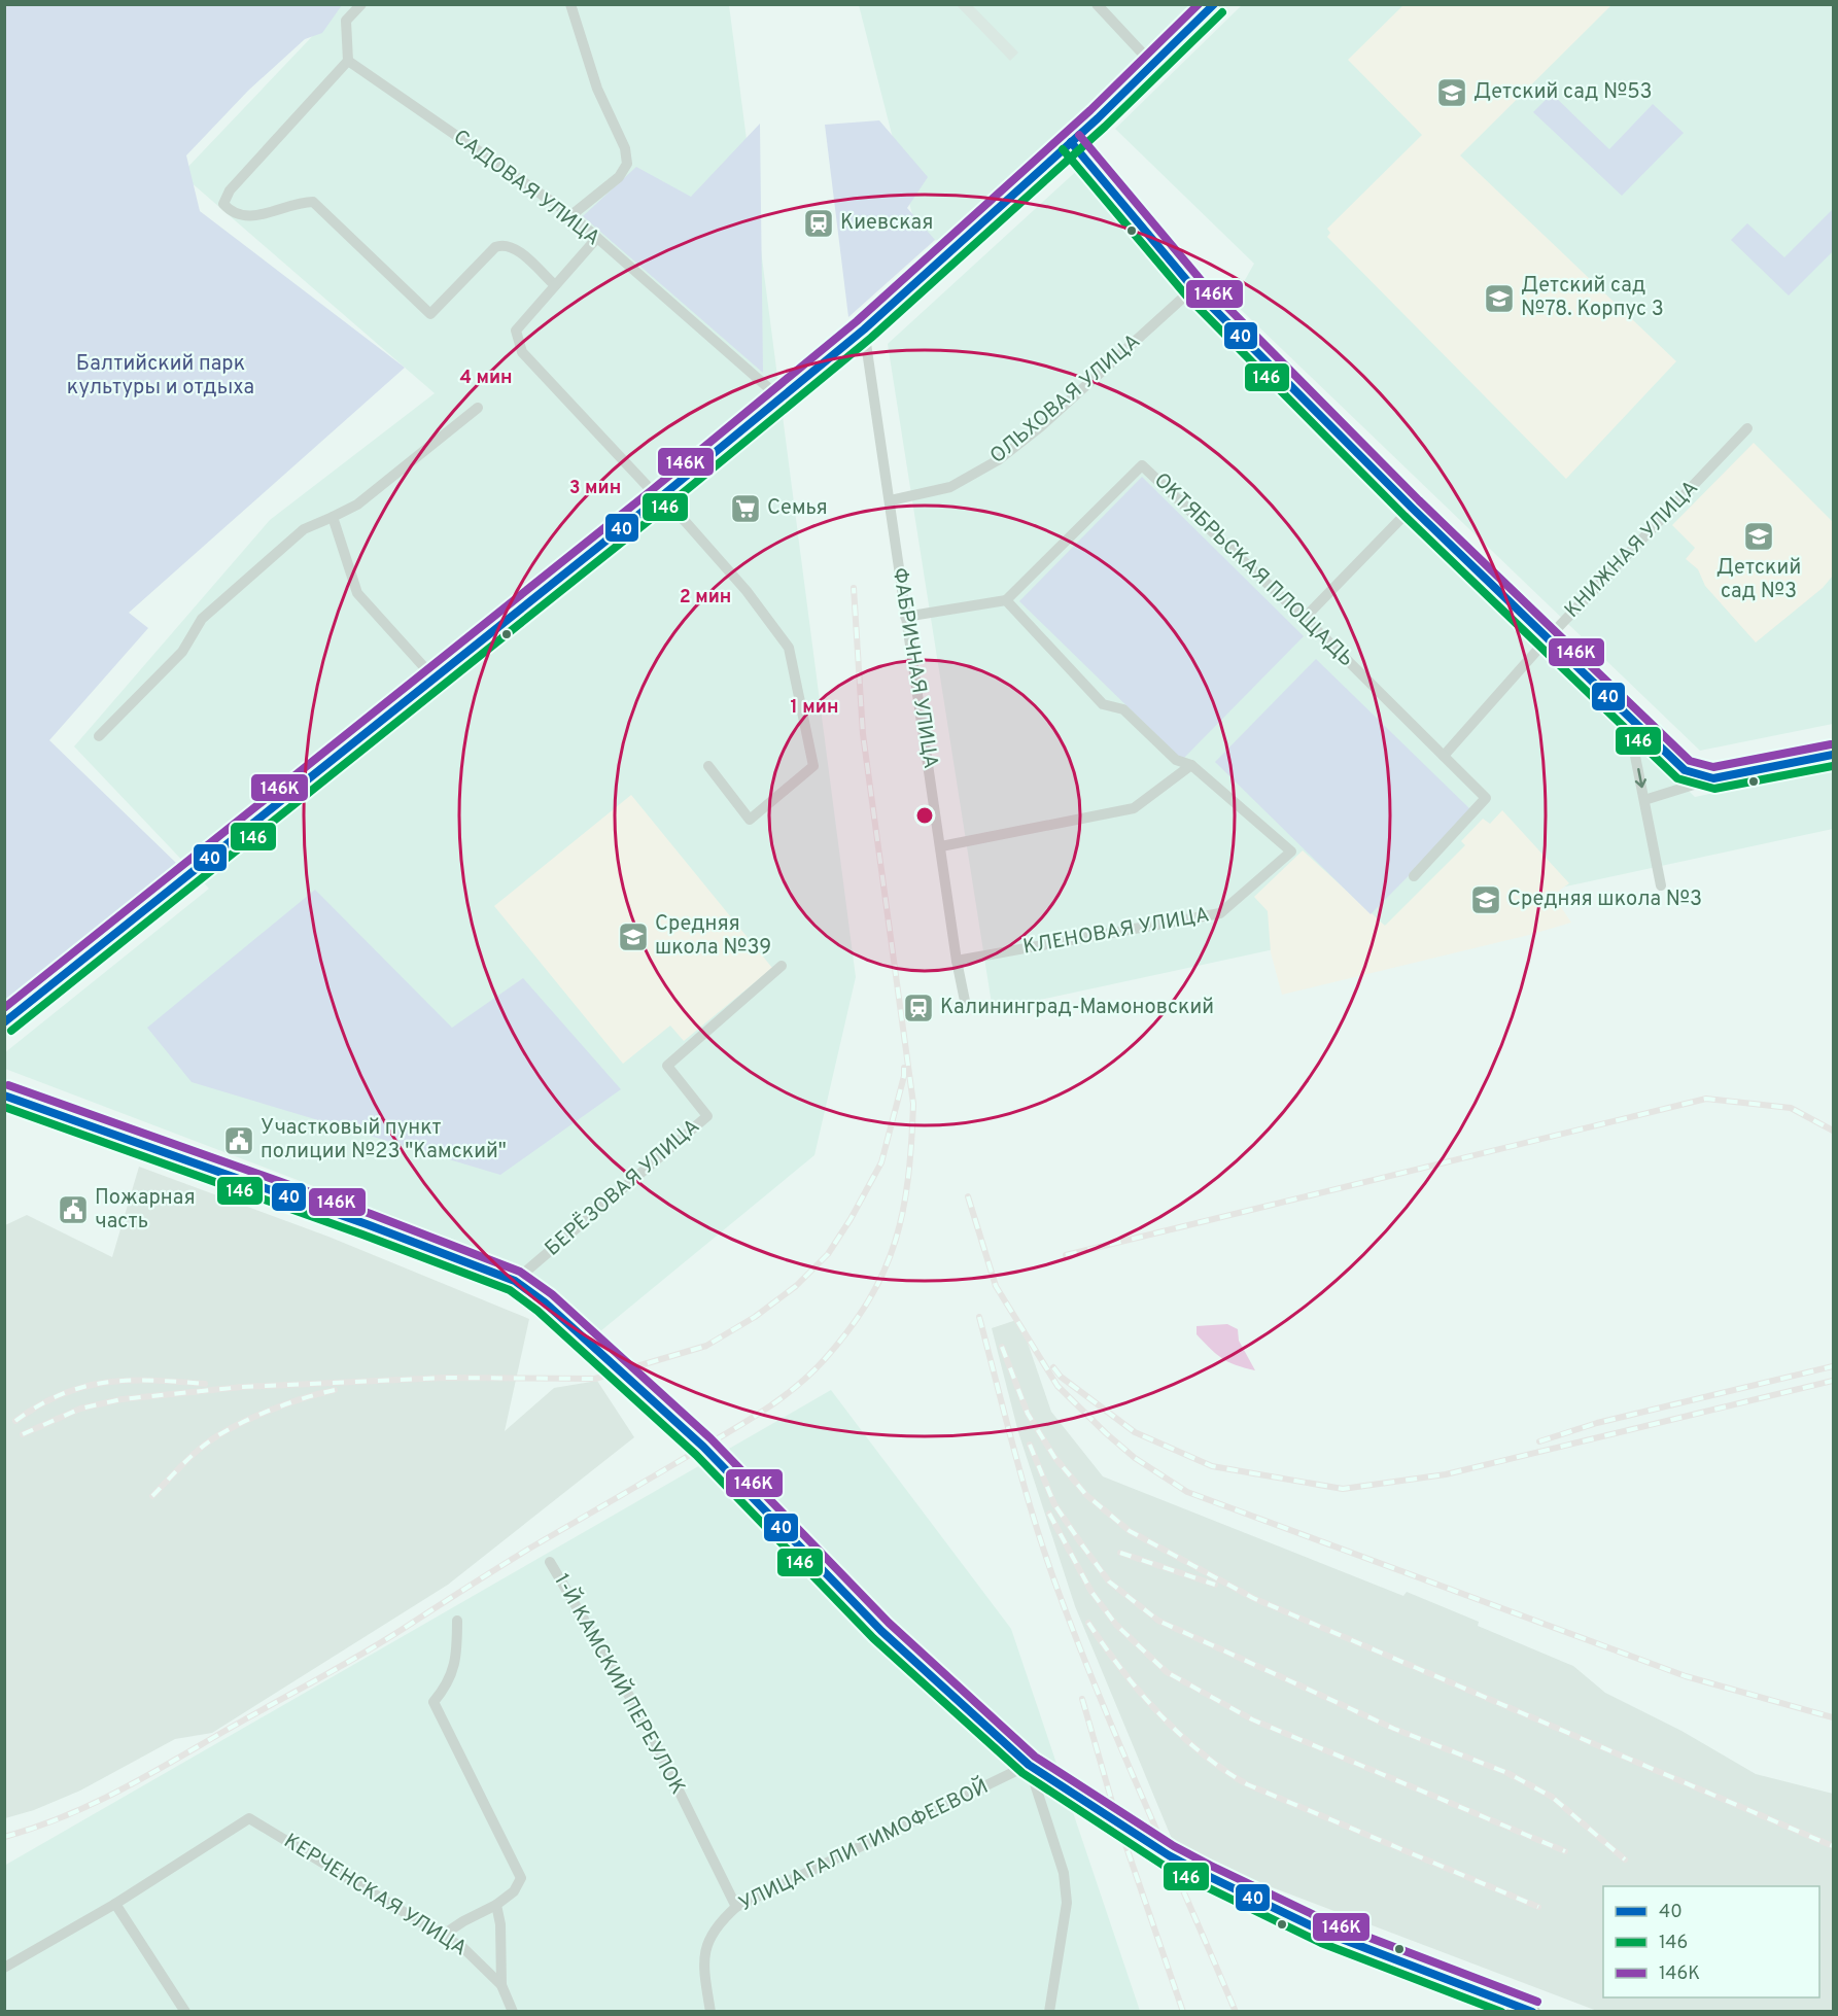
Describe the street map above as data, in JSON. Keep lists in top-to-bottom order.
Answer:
{
  "streets": {
    "street": [
      "САДОВАЯ УЛИЦА",
      "ОЛЬХОВАЯ УЛИЦА",
      "КНИЖНАЯ УЛИЦА",
      "ОКТЯБРЬСКАЯ ПЛОЩАДЬ",
      "ФАБРИЧНАЯ УЛИЦА",
      "КЛЕНОВАЯ УЛИЦА",
      "БЕРЁЗОВАЯ УЛИЦА",
      "1-Й КАМСКИЙ ПЕРЕУЛОК",
      "УЛИЦА ГАЛИ ТИМОФЕЕВОЙ",
      "КЕРЧЕНСКАЯ УЛИЦА"
    ]
  },
  "crossings": [
    ["ОЛЬХОВАЯ УЛИЦА", "ФАБРИЧНАЯ УЛИЦА"],
    ["КНИЖНАЯ УЛИЦА", "ОКТЯБРЬСКАЯ ПЛОЩАДЬ"],
    ["ФАБРИЧНАЯ УЛИЦА", "КЛЕНОВАЯ УЛИЦА"],
    ["1-Й КАМСКИЙ ПЕРЕУЛОК", "УЛИЦА ГАЛИ ТИМОФЕЕВОЙ"]
  ],
  "parks": ["Балтийский парк культуры и отдыха"],
  "places": {
    "school or university": [
      "Детский сад №53",
      "Детский сад №78. Корпус 3",
      "Детский сад №3",
      "Средняя школа №3",
      "Средняя школа №39"
    ],
    "station": ["Киевская", "Калининград-Мамоновский"],
    "supermarket": ["Семья"],
    "public building": ["Участковый пункт полиции №23 \"Камский\"", "Пожарная часть"]
  },
  "lines": ["transit line 40", "transit line 146K", "transit line 146"],
  "legend": ["40", "146", "146K"],
  "rings": [
    "4 мин",
    "3 мин",
    "2 мин",
    "1 мин"
  ]
}
